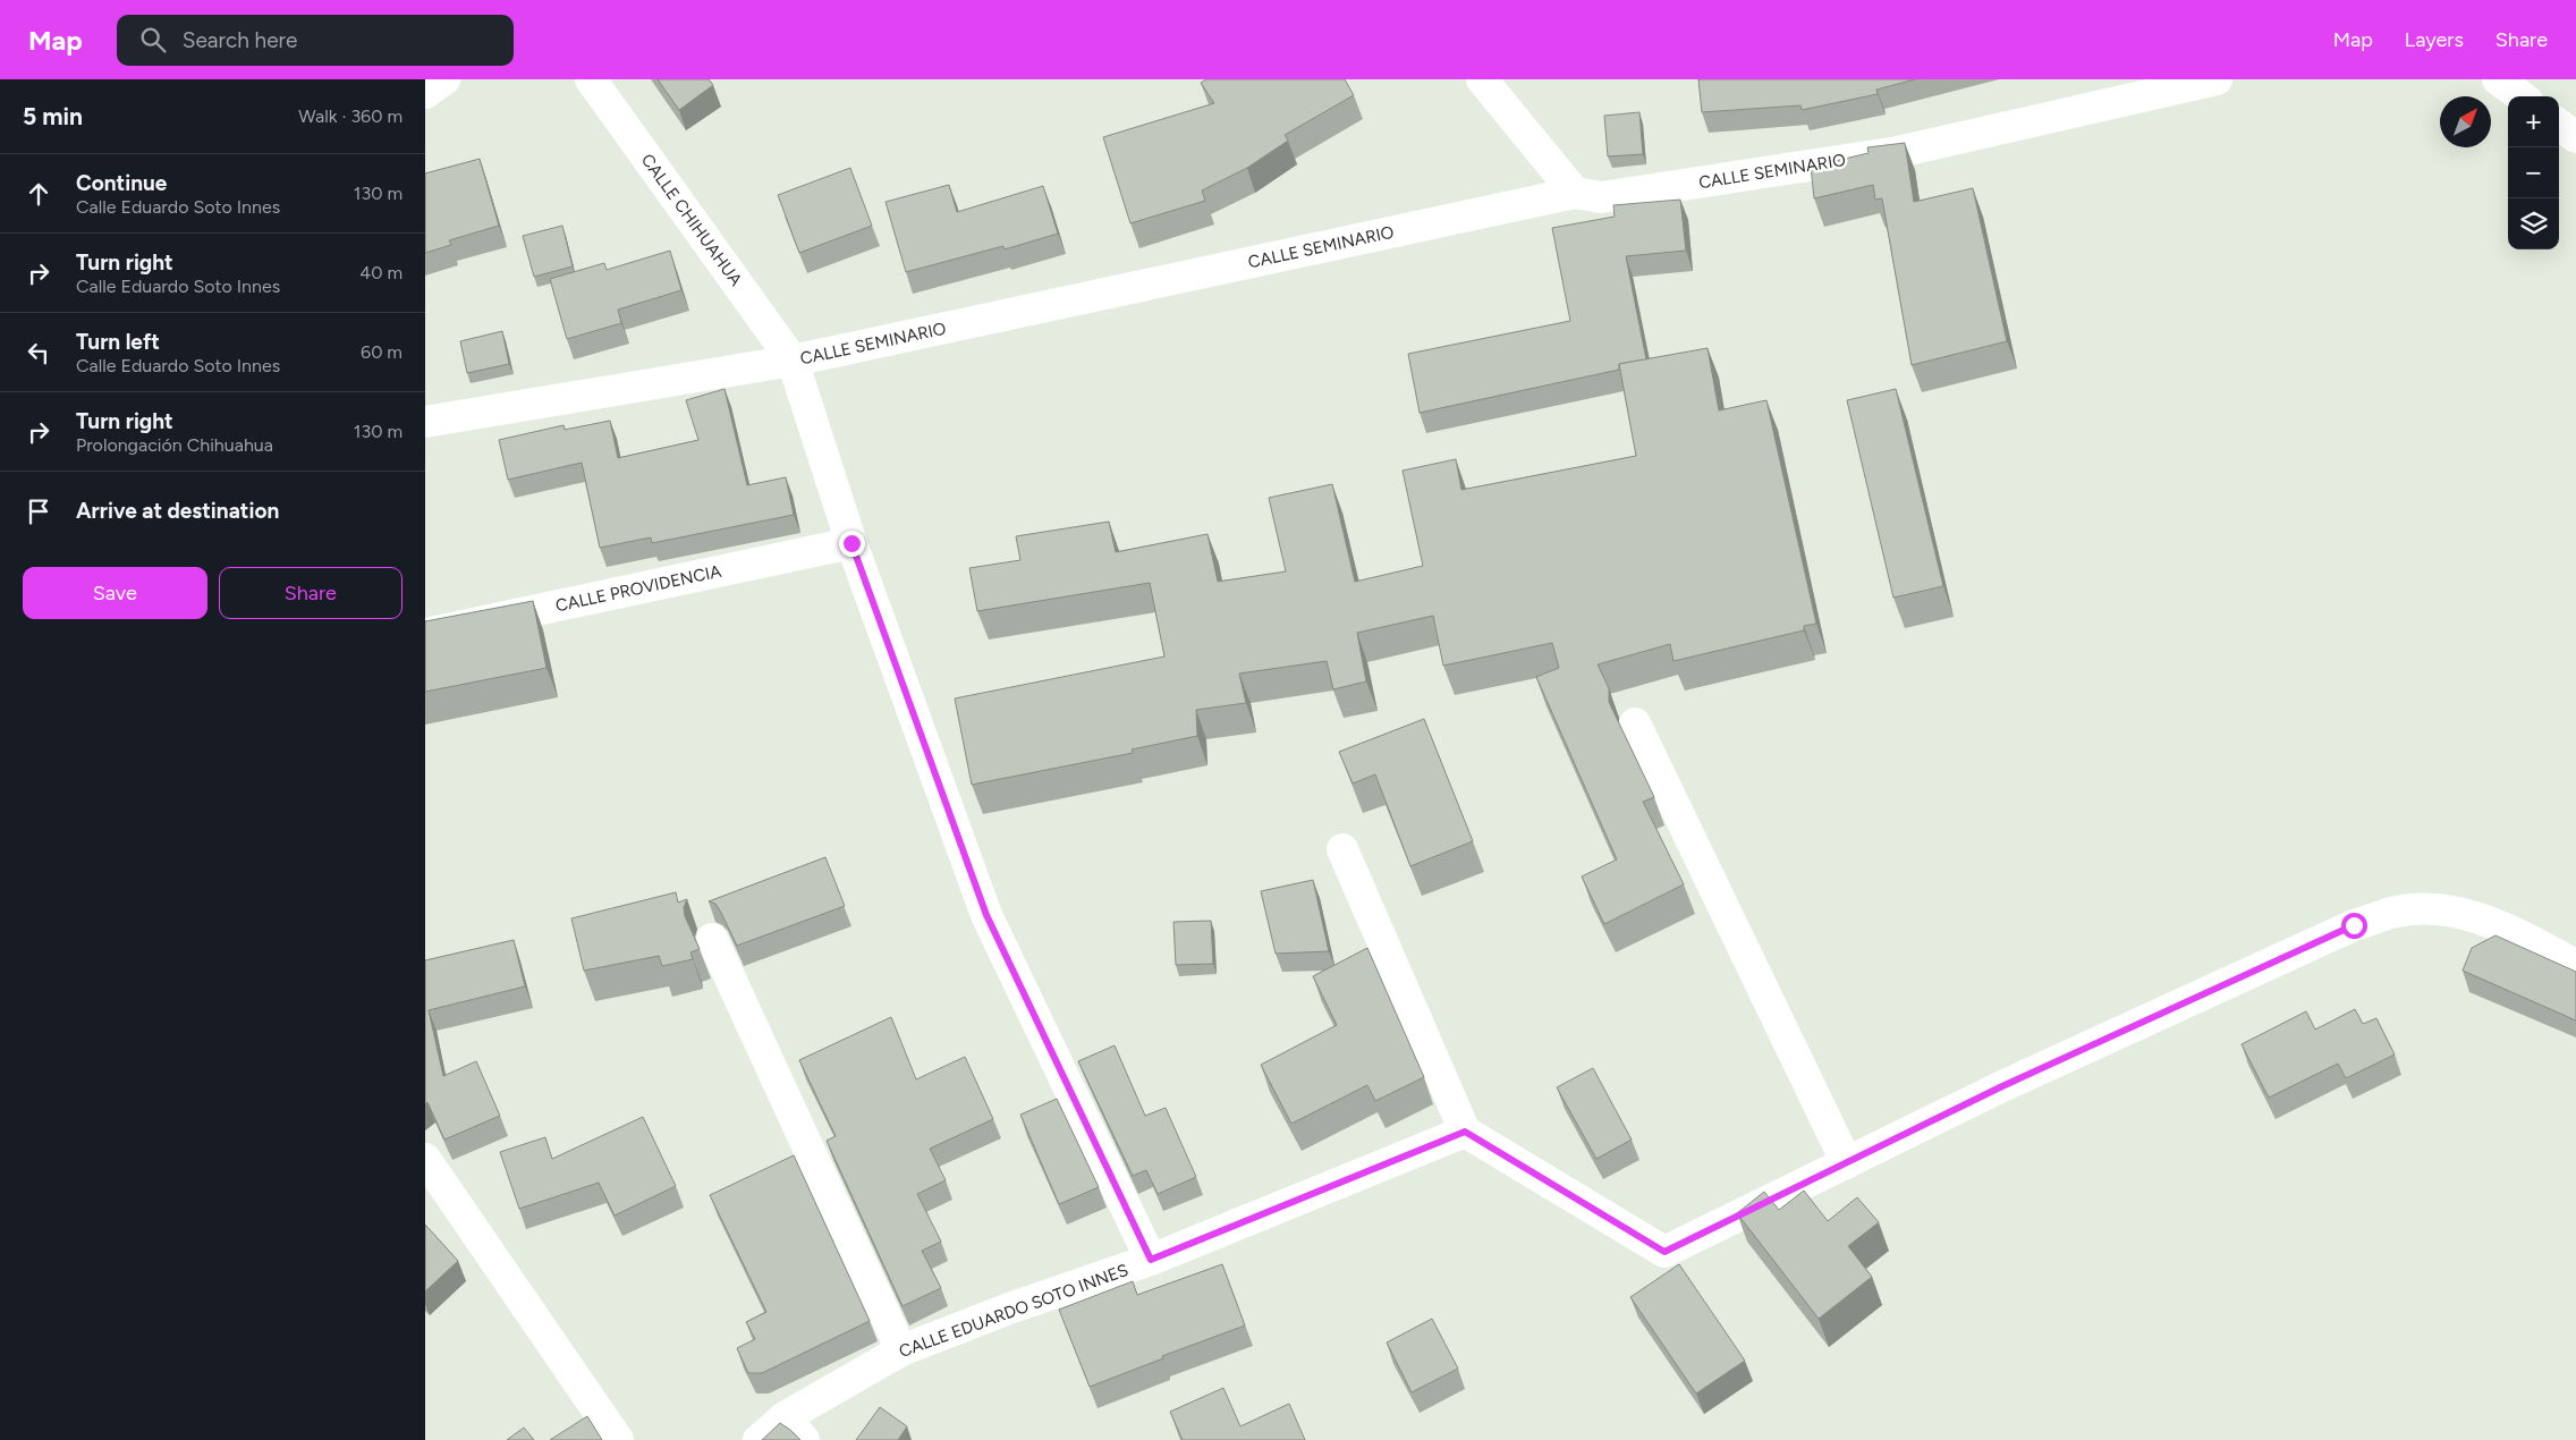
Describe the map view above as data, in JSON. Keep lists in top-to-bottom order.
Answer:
{
  "streets": {
    "street": [
      "CALLE SEMINARIO",
      "CALLE CHIHUAHUA",
      "CALLE PROVIDENCIA",
      "CALLE EDUARDO SOTO INNES"
    ]
  },
  "crossings": [
    ["CALLE SEMINARIO", "CALLE CHIHUAHUA"],
    ["CALLE CHIHUAHUA", "CALLE PROVIDENCIA"],
    ["CALLE CHIHUAHUA", "CALLE EDUARDO SOTO INNES"]
  ],
  "north": "top right",
  "page": {
    "header": "Map",
    "search": "Search here",
    "nav": ["Map", "Layers", "Share"],
    "heading": ["5 min", "Walk · 360 m"],
    "map_buttons": ["+", "−"],
    "list": [
      ["Continue", "Calle Eduardo Soto Innes", "130 m"],
      ["Turn right", "Calle Eduardo Soto Innes", "40 m"],
      ["Turn left", "Calle Eduardo Soto Innes", "60 m"],
      ["Turn right", "Prolongación Chihuahua", "130 m"],
      "Arrive at destination"
    ],
    "buttons": ["Save", "Share"]
  }
}
